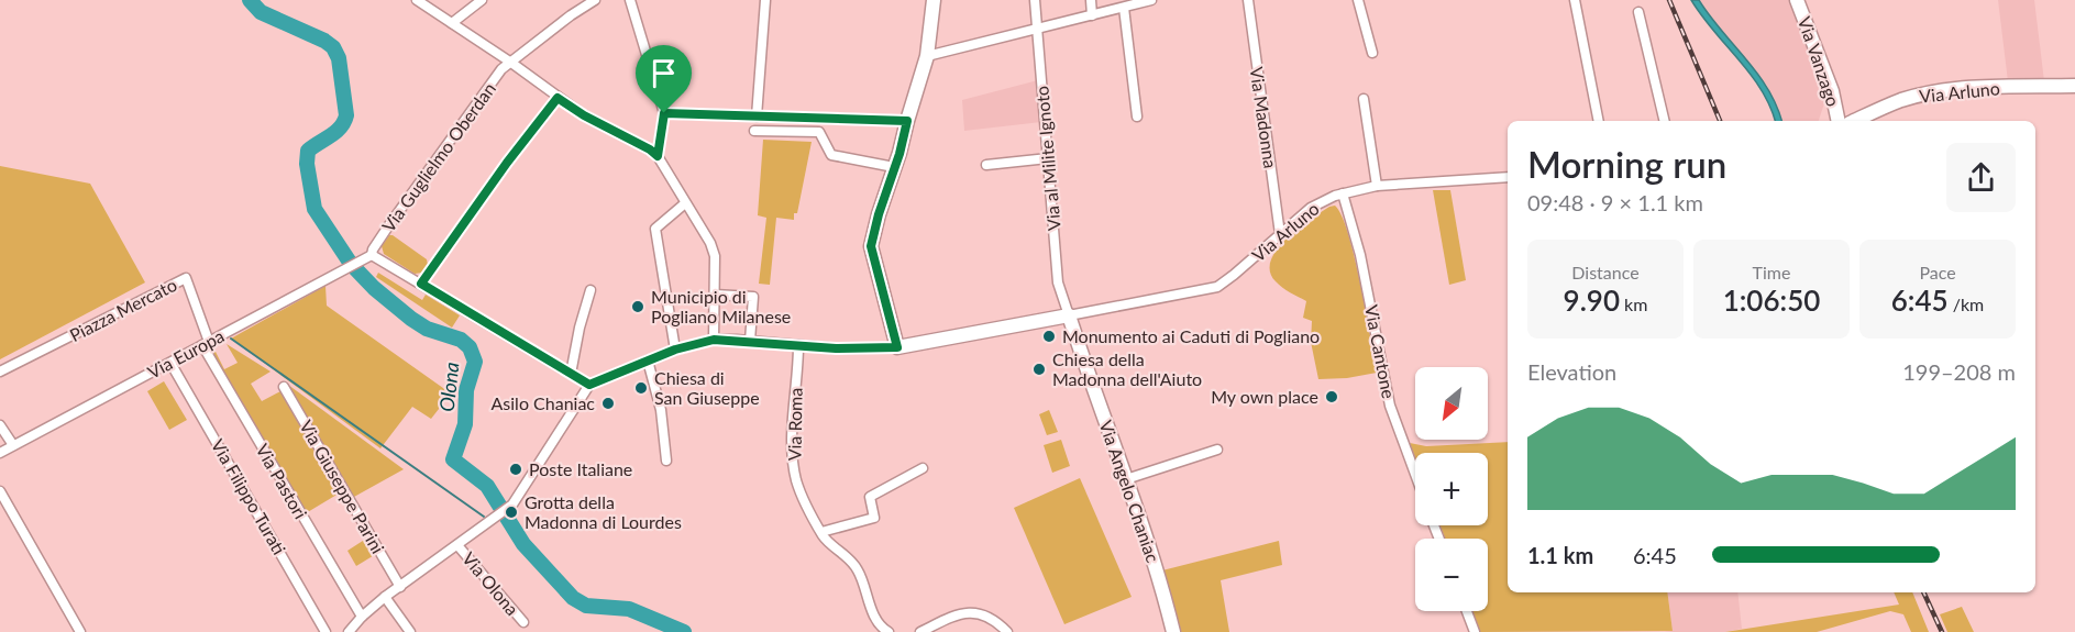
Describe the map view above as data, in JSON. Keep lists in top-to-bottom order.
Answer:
{
  "streets": {
    "street": [
      "Via Vanzago",
      "Via Arluno",
      "Via Madonna",
      "Via Guglielmo Oberdan",
      "Via al Milite Ignoto",
      "Piazza Mercato",
      "Via Cantone",
      "Via Europa",
      "Via Roma",
      "Via Pastori",
      "Via Giuseppe Parini",
      "Via Angelo Chaniac",
      "Via Filippo Turati",
      "Via Olona"
    ]
  },
  "crossings": [
    ["Via Arluno", "Via Madonna"],
    ["Via Arluno", "Via al Milite Ignoto"],
    ["Via Arluno", "Via Cantone"],
    ["Via Arluno", "Via Angelo Chaniac"],
    ["Via Guglielmo Oberdan", "Via Europa"],
    ["Via al Milite Ignoto", "Via Angelo Chaniac"],
    ["Piazza Mercato", "Via Europa"],
    ["Piazza Mercato", "Via Pastori"],
    ["Via Europa", "Via Pastori"],
    ["Via Europa", "Via Filippo Turati"]
  ],
  "water": ["Olona"],
  "places": [
    "Municipio di Pogliano Milanese",
    "Monumento ai Caduti di Pogliano",
    "Chiesa della Madonna dell'Aiuto",
    "Chiesa di San Giuseppe",
    "My own place",
    "Asilo Chaniac",
    "Poste Italiane",
    "Grotta della Madonna di Lourdes"
  ],
  "north": "bottom left",
  "page": {
    "heading": ["Morning run", "09:48 · 9 × 1.1 km"],
    "stats": [
      ["Distance", "9.90 km"],
      ["Time", "1:06:50"],
      ["Pace", "6:45 /km"]
    ],
    "chart": ["Elevation", "199–208 m"],
    "map_buttons": ["+", "−"],
    "list": [
      {
        "name": "1.1 km",
        "note": "6:45"
      }
    ]
  }
}
